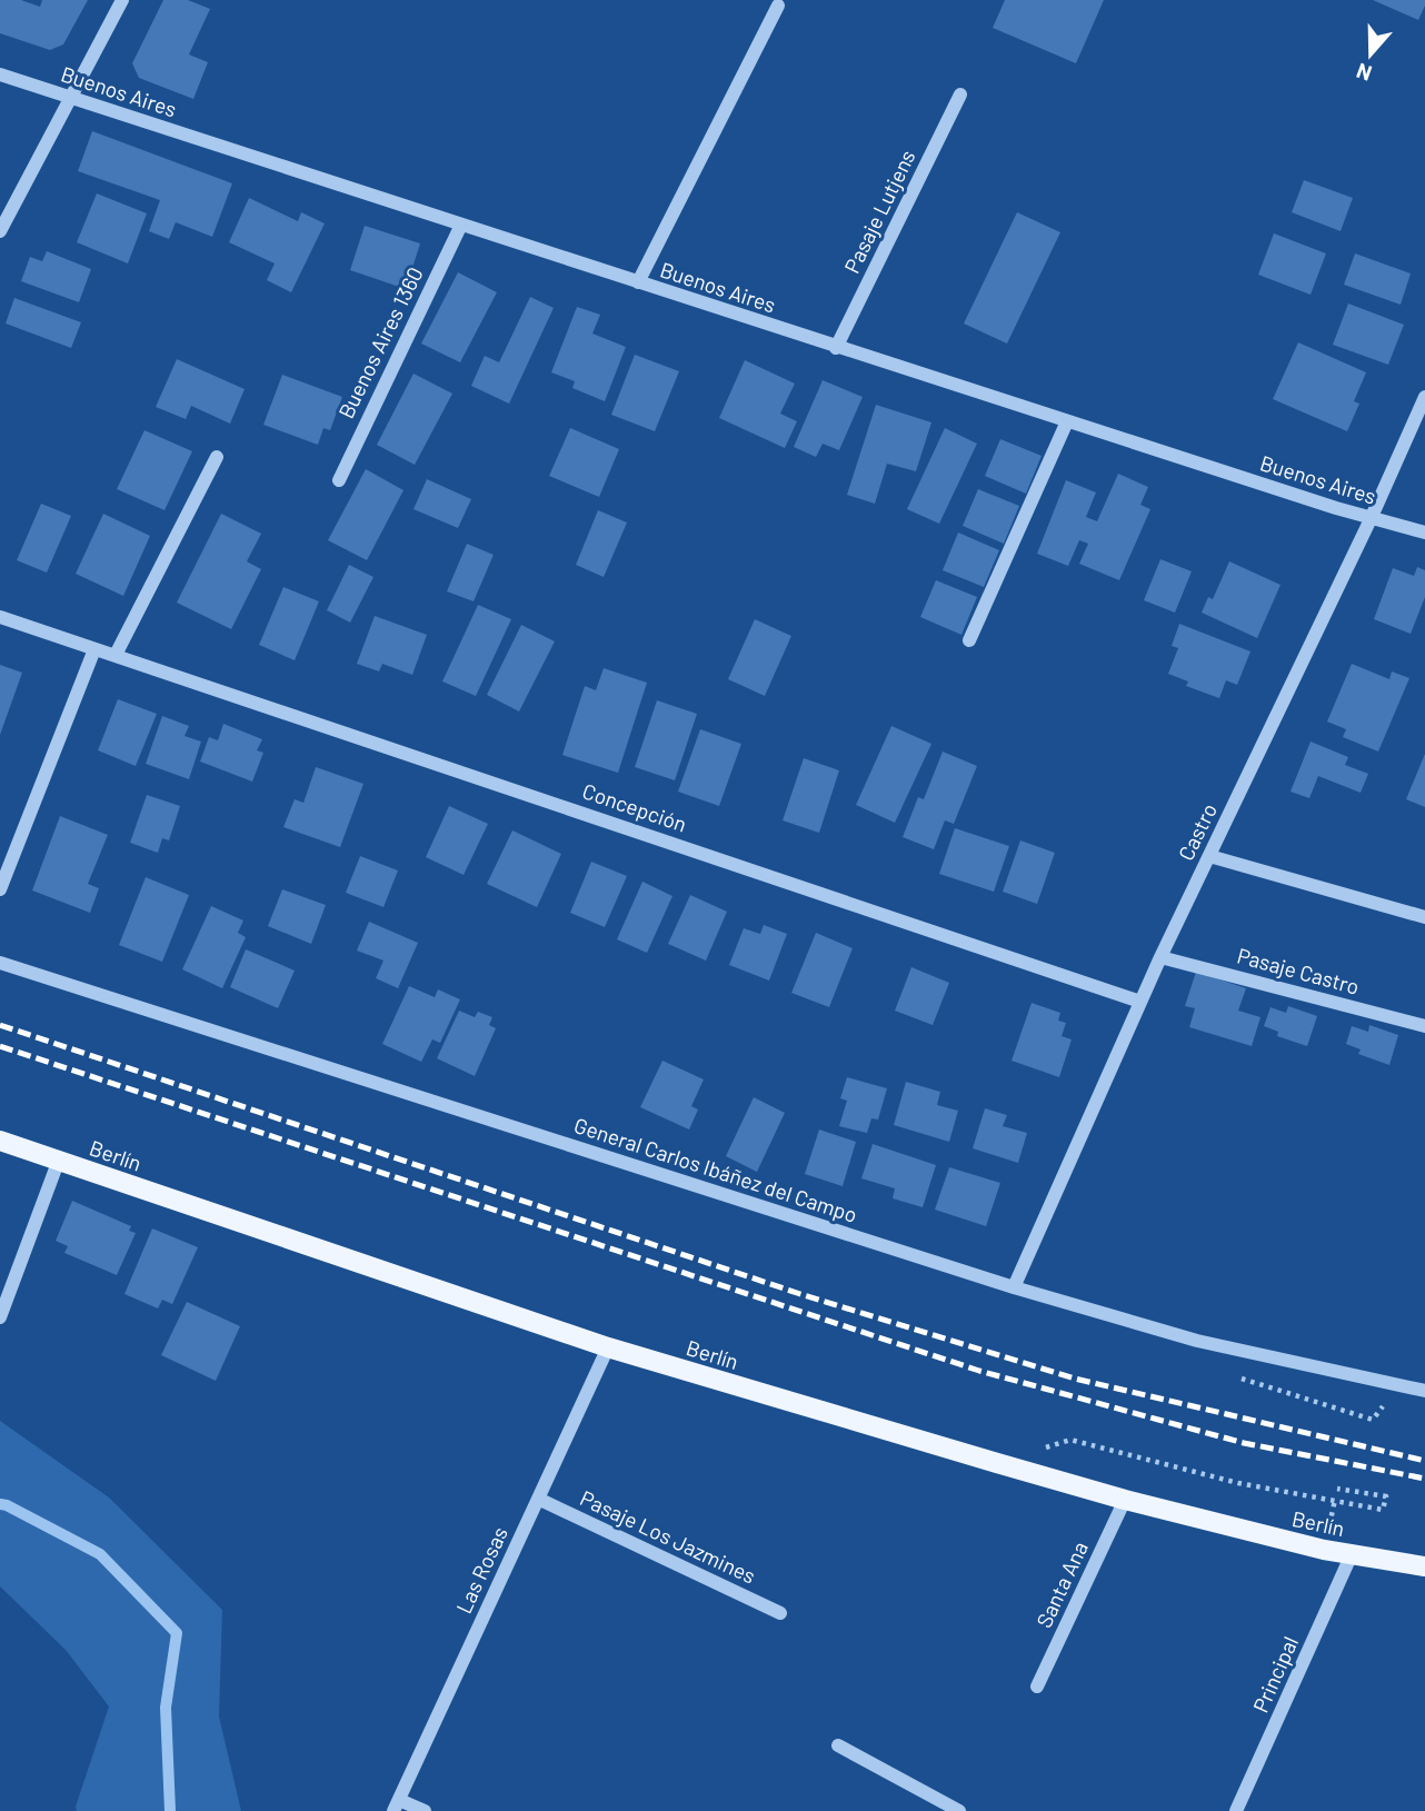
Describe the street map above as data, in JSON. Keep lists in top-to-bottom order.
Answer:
{
  "streets": {
    "main road": ["Berlín"],
    "street": [
      "Buenos Aires",
      "Pasaje Lutjens",
      "Buenos Aires 1360",
      "Concepción",
      "Castro",
      "Pasaje Castro",
      "General Carlos Ibáñez del Campo",
      "Pasaje Los Jazmines",
      "Las Rosas",
      "Santa Ana",
      "Principal"
    ]
  },
  "crossings": [
    ["Buenos Aires", "Pasaje Lutjens"],
    ["Buenos Aires", "Buenos Aires 1360"],
    ["Buenos Aires", "Castro"],
    ["Concepción", "Castro"],
    ["Castro", "Pasaje Castro"],
    ["Castro", "General Carlos Ibáñez del Campo"],
    ["Berlín", "Las Rosas"],
    ["Berlín", "Santa Ana"],
    ["Berlín", "Principal"],
    ["Pasaje Los Jazmines", "Las Rosas"]
  ],
  "north": "bottom"
}
